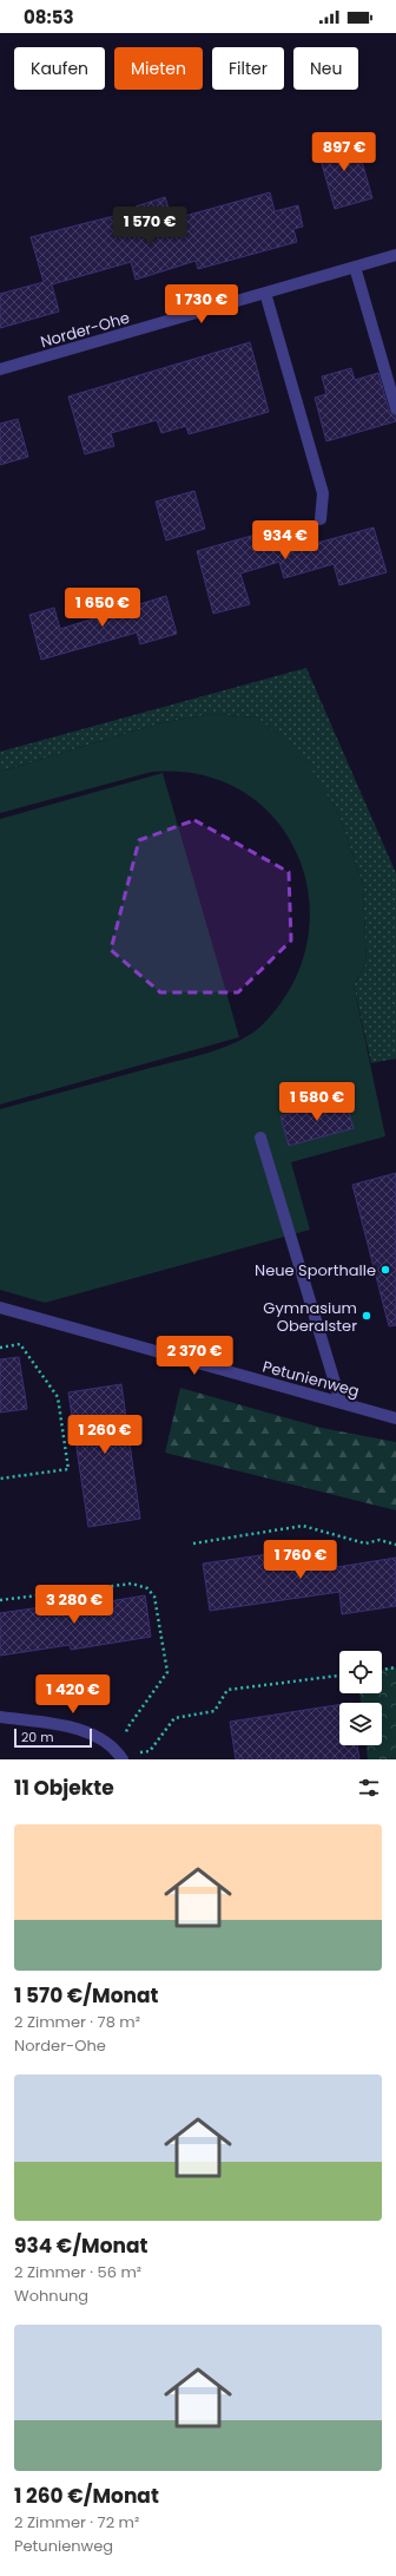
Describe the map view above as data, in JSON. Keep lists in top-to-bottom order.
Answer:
{
  "streets": {
    "street": ["Norder-Ohe", "Petunienweg"]
  },
  "places": ["Neue Sporthalle", "Gymnasium Oberalster"],
  "scale_bar": "20 m",
  "page": {
    "status": "08:53",
    "chip": [
      "Kaufen",
      "Mieten",
      "Filter",
      "Neu"
    ],
    "price": [
      "897 €",
      "1 570 €",
      "1 730 €",
      "934 €",
      "1 650 €",
      "1 580 €",
      "2 370 €",
      "1 260 €",
      "1 760 €",
      "3 280 €",
      "1 420 €"
    ],
    "scale": "20 m",
    "heading": "11 Objekte",
    "list": [
      {
        "name": "1 570 €/Monat",
        "note": "2 Zimmer · 78 m² · Norder-Ohe"
      },
      {
        "name": "934 €/Monat",
        "note": "2 Zimmer · 56 m² · Wohnung"
      },
      {
        "name": "1 260 €/Monat",
        "note": "2 Zimmer · 72 m² · Petunienweg"
      }
    ]
  }
}
